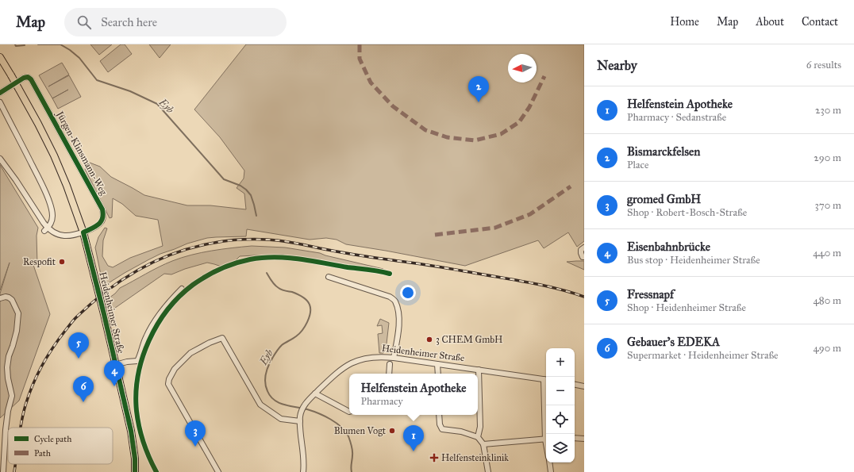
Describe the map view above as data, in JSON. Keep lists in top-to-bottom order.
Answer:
{
  "streets": {
    "main road": ["Heidenheimer Straße"],
    "street": ["Jürgen-Klinsmann-Weg"]
  },
  "crossings": [
    ["Jürgen-Klinsmann-Weg", "Heidenheimer Straße"]
  ],
  "water": ["Eyb"],
  "places": {
    "other": ["Respofit", "3 CHEM GmbH", "Blumen Vogt"],
    "health": ["Helfensteinklinik"]
  },
  "legend": ["Cycle path", "Path"],
  "north": "left",
  "page": {
    "header": "Map",
    "search": "Search here",
    "nav": [
      "Home",
      "Map",
      "About",
      "Contact"
    ],
    "heading": ["Nearby", "6 results"],
    "pins": [
      "2",
      "5",
      "4",
      "6",
      "3",
      "1"
    ],
    "list": [
      {
        "mark": "1",
        "name": "Helfenstein Apotheke",
        "note": "Pharmacy · Sedanstraße",
        "value": "230 m"
      },
      {
        "mark": "2",
        "name": "Bismarckfelsen",
        "note": "Place",
        "value": "290 m"
      },
      {
        "mark": "3",
        "name": "gromed GmbH",
        "note": "Shop · Robert-Bosch-Straße",
        "value": "370 m"
      },
      {
        "mark": "4",
        "name": "Eisenbahnbrücke",
        "note": "Bus stop · Heidenheimer Straße",
        "value": "440 m"
      },
      {
        "mark": "5",
        "name": "Fressnapf",
        "note": "Shop · Heidenheimer Straße",
        "value": "480 m"
      },
      {
        "mark": "6",
        "name": "Gebauer's EDEKA",
        "note": "Supermarket · Heidenheimer Straße",
        "value": "490 m"
      }
    ],
    "map_buttons": ["+", "−"],
    "popup": ["Helfenstein Apotheke", "Pharmacy"]
  }
}
